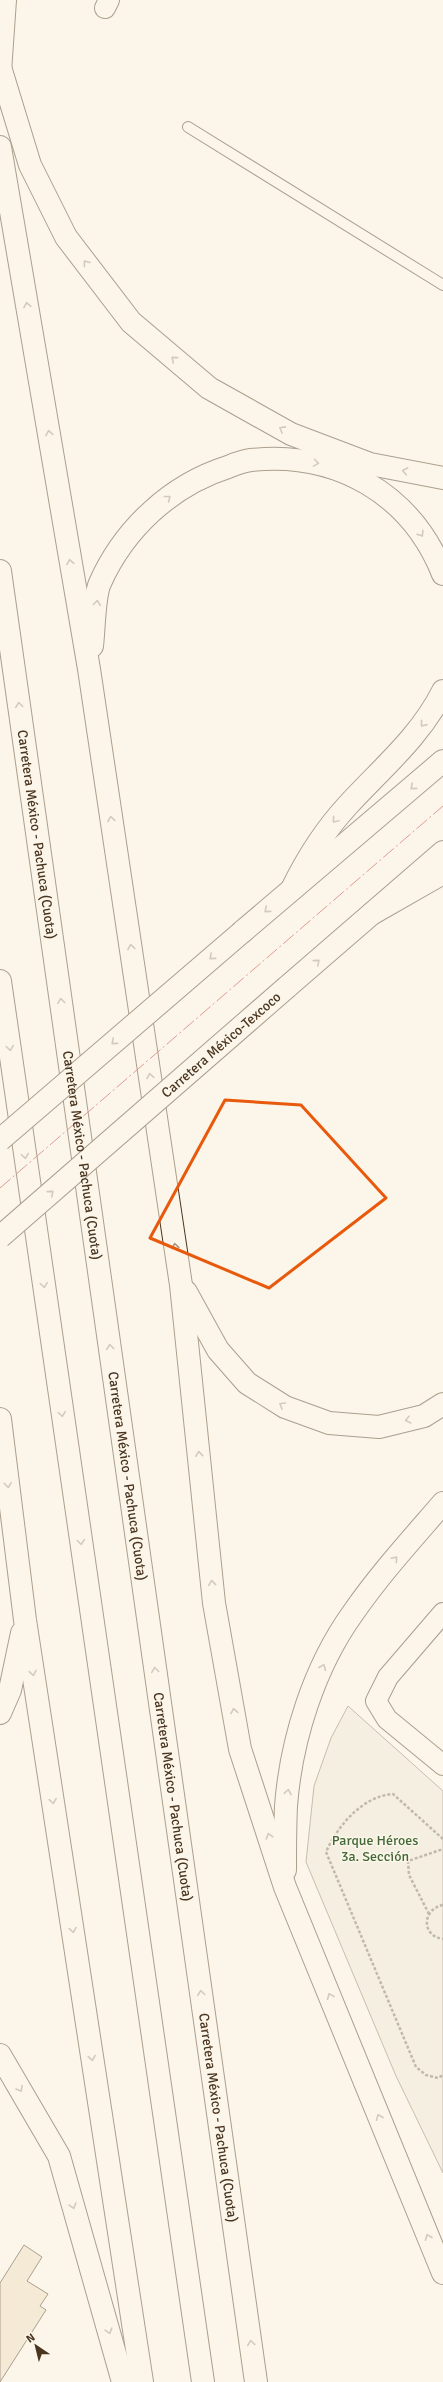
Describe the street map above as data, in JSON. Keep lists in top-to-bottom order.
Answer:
{
  "streets": {
    "highway": ["Carretera México - Pachuca (Cuota)", "Carretera México-Texcoco"]
  },
  "parks": ["Parque Héroes 3a. Sección"],
  "north": "top left"
}
